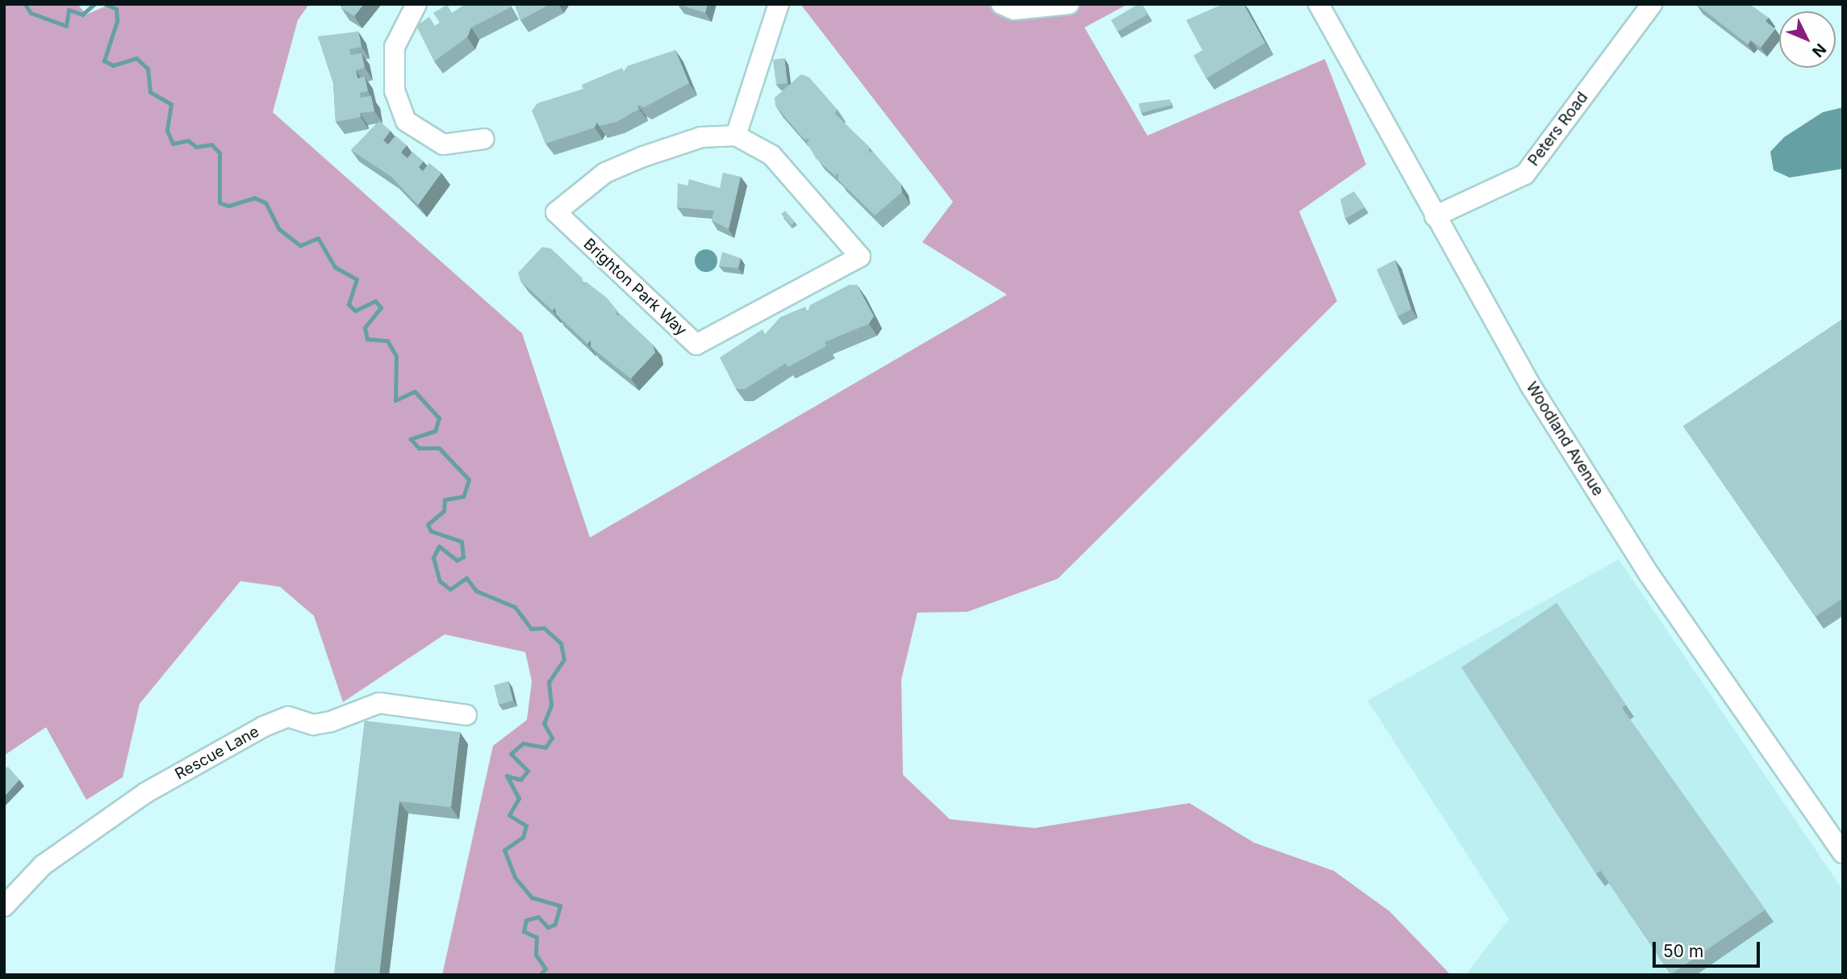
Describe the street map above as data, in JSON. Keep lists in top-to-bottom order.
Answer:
{
  "streets": {
    "street": [
      "Peters Road",
      "Brighton Park Way",
      "Woodland Avenue",
      "Rescue Lane"
    ]
  },
  "crossings": [
    ["Peters Road", "Woodland Avenue"]
  ],
  "scale_bar": "50 m",
  "north": "bottom right"
}
